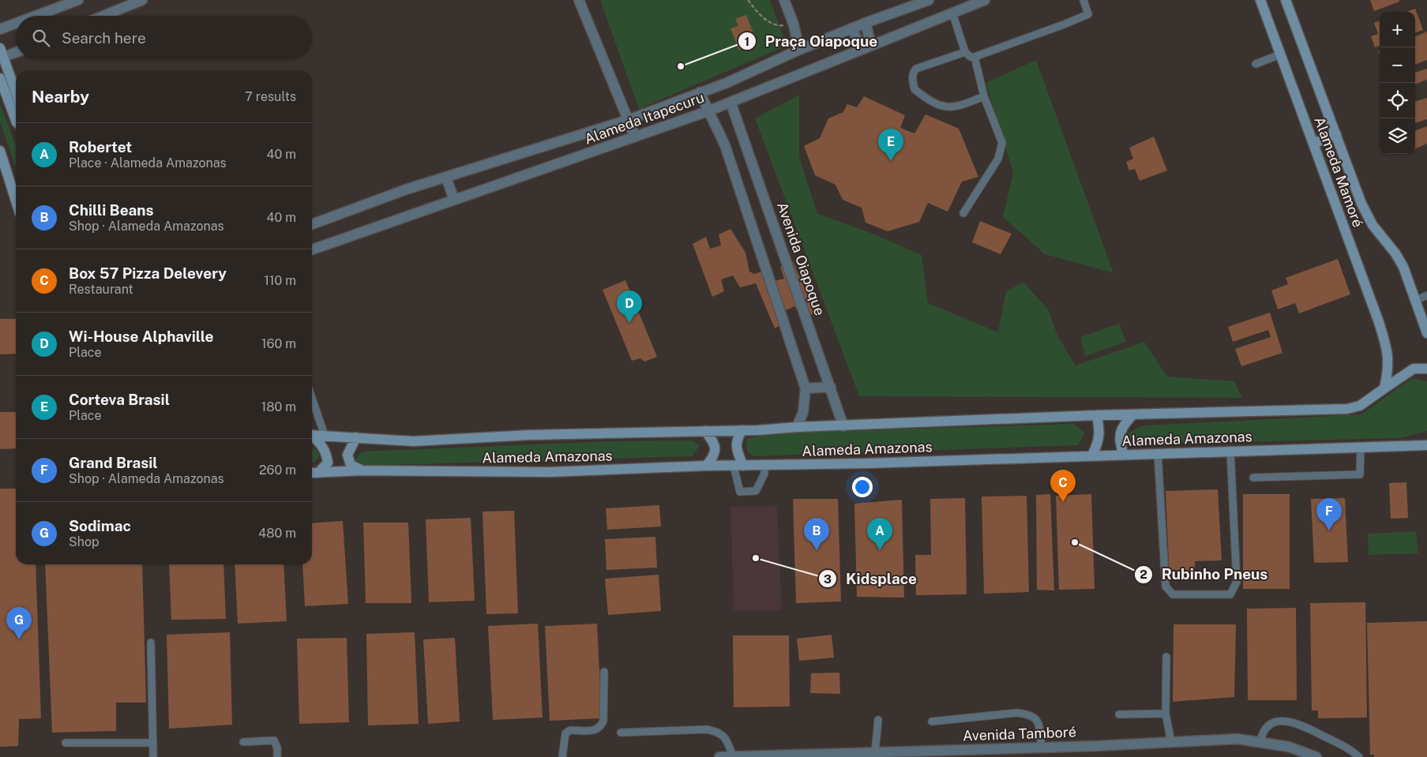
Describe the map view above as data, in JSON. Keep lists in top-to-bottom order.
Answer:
{
  "streets": {
    "main road": ["Alameda Mamoré", "Alameda Amazonas"],
    "street": ["Alameda Itapecuru", "Avenida Oiapoque", "Avenida Tamboré"]
  },
  "crossings": [
    ["Alameda Itapecuru", "Avenida Oiapoque"],
    ["Alameda Mamoré", "Alameda Amazonas"],
    ["Avenida Oiapoque", "Alameda Amazonas"]
  ],
  "places": ["Praça Oiapoque", "Rubinho Pneus", "Kidsplace"],
  "page": {
    "map_buttons": ["+", "−"],
    "search": "Search here",
    "heading": ["Nearby", "7 results"],
    "list": [
      {
        "mark": "A",
        "name": "Robertet",
        "note": "Place · Alameda Amazonas",
        "value": "40 m"
      },
      {
        "mark": "B",
        "name": "Chilli Beans",
        "note": "Shop · Alameda Amazonas",
        "value": "40 m"
      },
      {
        "mark": "C",
        "name": "Box 57 Pizza Delevery",
        "note": "Restaurant",
        "value": "110 m"
      },
      {
        "mark": "D",
        "name": "Wi-House Alphaville",
        "note": "Place",
        "value": "160 m"
      },
      {
        "mark": "E",
        "name": "Corteva Brasil",
        "note": "Place",
        "value": "180 m"
      },
      {
        "mark": "F",
        "name": "Grand Brasil",
        "note": "Shop · Alameda Amazonas",
        "value": "260 m"
      },
      {
        "mark": "G",
        "name": "Sodimac",
        "note": "Shop",
        "value": "480 m"
      }
    ],
    "pins": [
      "E",
      "D",
      "C",
      "F",
      "A",
      "B",
      "G"
    ]
  }
}
